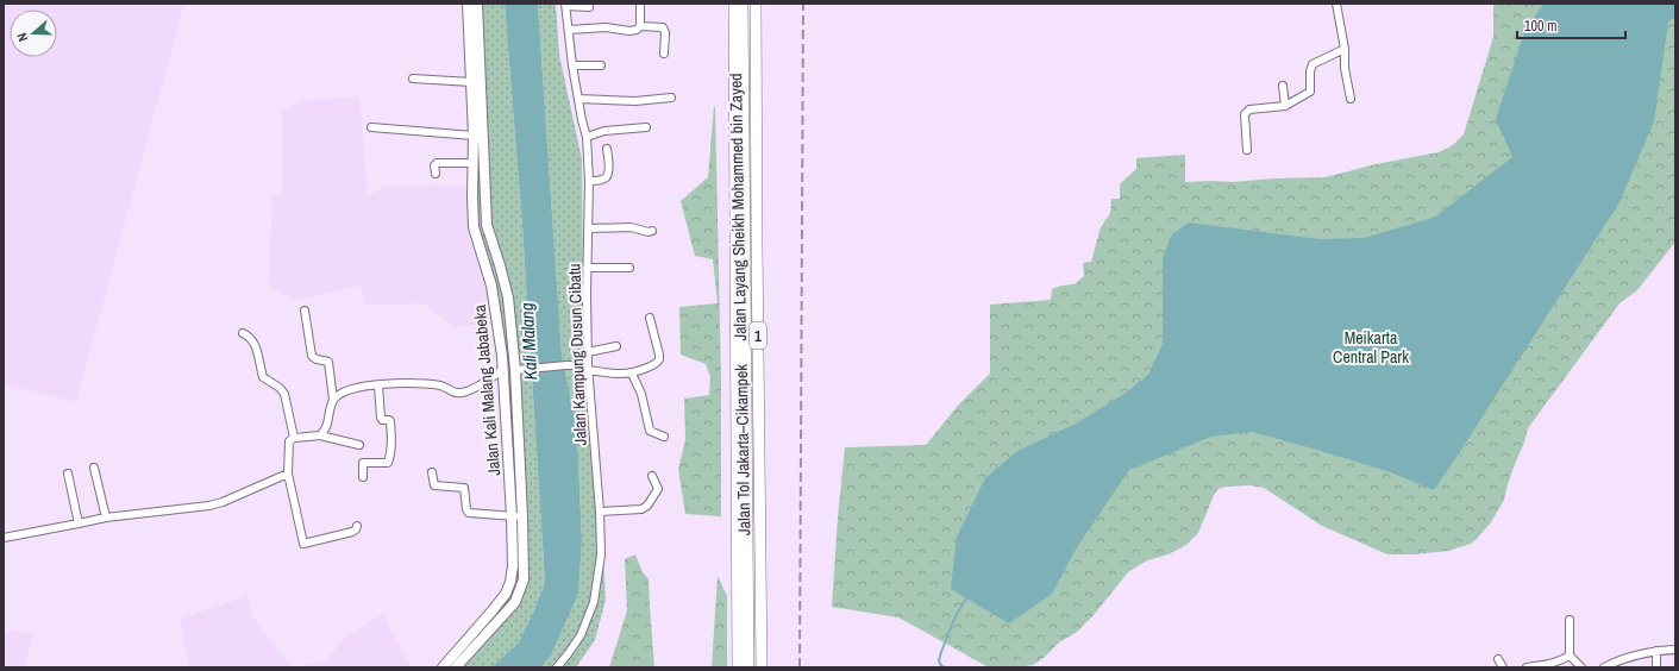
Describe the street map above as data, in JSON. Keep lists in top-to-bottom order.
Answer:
{
  "streets": {
    "highway": ["Jalan Layang Sheikh Mohammed bin Zayed", "1", "Jalan Tol Jakarta–Cikampek"],
    "main road": ["Jalan Kali Malang Jababeka"],
    "street": ["Jalan Kampung Dusun Cibatu"]
  },
  "water": ["Kali Malang"],
  "parks": ["Meikarta Central Park"],
  "scale_bar": "100 m",
  "north": "left"
}
